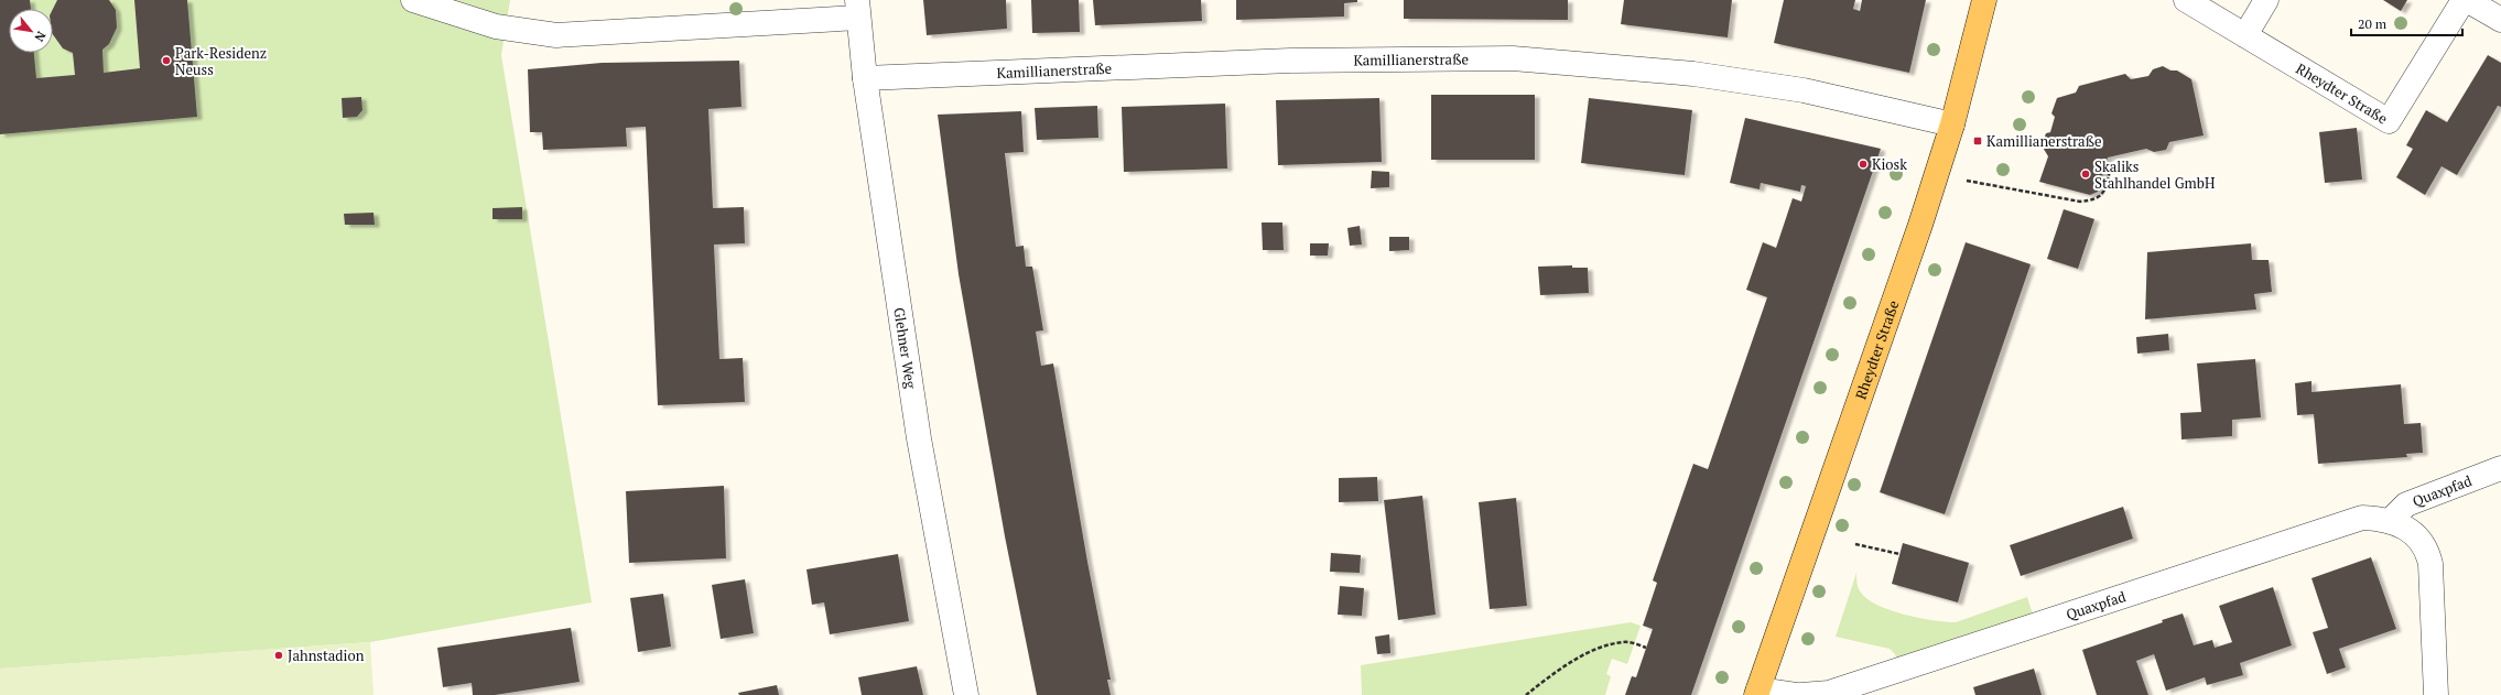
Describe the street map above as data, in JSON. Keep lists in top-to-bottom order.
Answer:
{
  "streets": {
    "main road": ["Rheydter Straße"],
    "street": ["Kamillianerstraße", "Glehner Weg", "Quaxpfad"]
  },
  "crossings": [
    ["Kamillianerstraße", "Rheydter Straße"],
    ["Kamillianerstraße", "Glehner Weg"]
  ],
  "places": {
    "other": [
      "Park-Residenz Neuss",
      "Kiosk",
      "Skaliks Stahlhandel GmbH",
      "Jahnstadion"
    ],
    "transit": ["Kamillianerstraße"]
  },
  "scale_bar": "20 m",
  "north": "bottom right"
}
